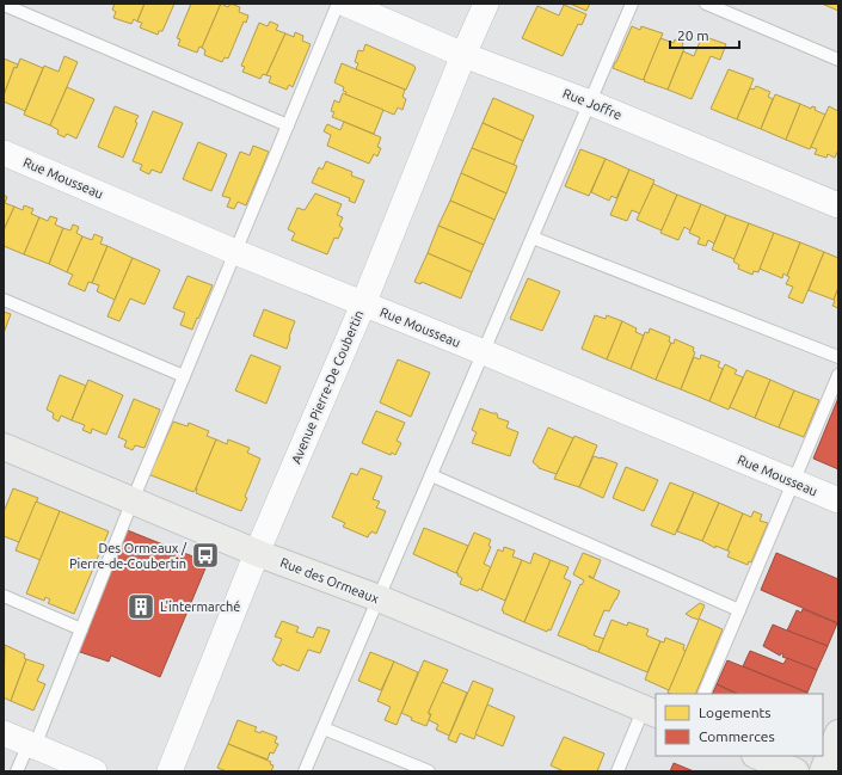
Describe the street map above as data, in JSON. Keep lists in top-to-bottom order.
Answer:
{
  "streets": {
    "street": [
      "Rue Joffre",
      "Rue Mousseau",
      "Avenue Pierre-De Coubertin",
      "Rue des Ormeaux"
    ]
  },
  "crossings": [
    ["Rue Joffre", "Avenue Pierre-De Coubertin"],
    ["Rue Mousseau", "Avenue Pierre-De Coubertin"],
    ["Avenue Pierre-De Coubertin", "Rue des Ormeaux"]
  ],
  "places": {
    "bus stop": ["Des Ormeaux / Pierre-de-Coubertin"],
    "building": ["L'intermarché"]
  },
  "legend": ["Logements", "Commerces"],
  "scale_bar": "20 m"
}
